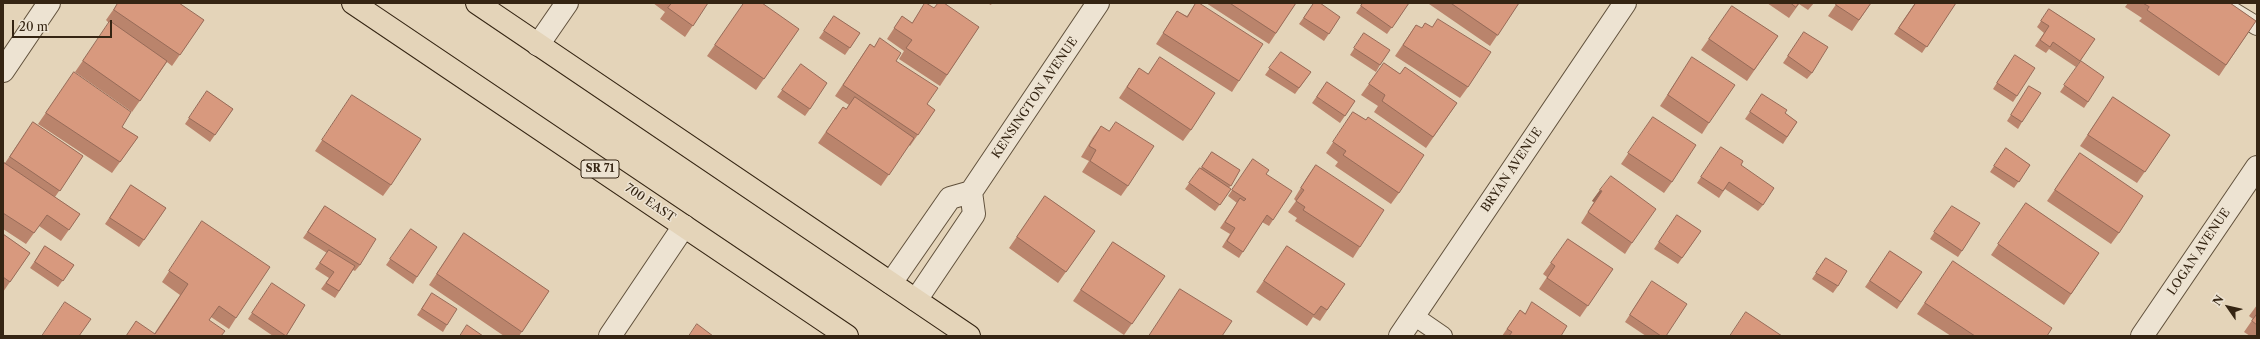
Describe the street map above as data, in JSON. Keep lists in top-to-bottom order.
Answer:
{
  "streets": {
    "main road": ["SR 71", "700 EAST"],
    "street": ["KENSINGTON AVENUE", "BRYAN AVENUE", "LOGAN AVENUE"]
  },
  "scale_bar": "20 m",
  "north": "top left"
}
